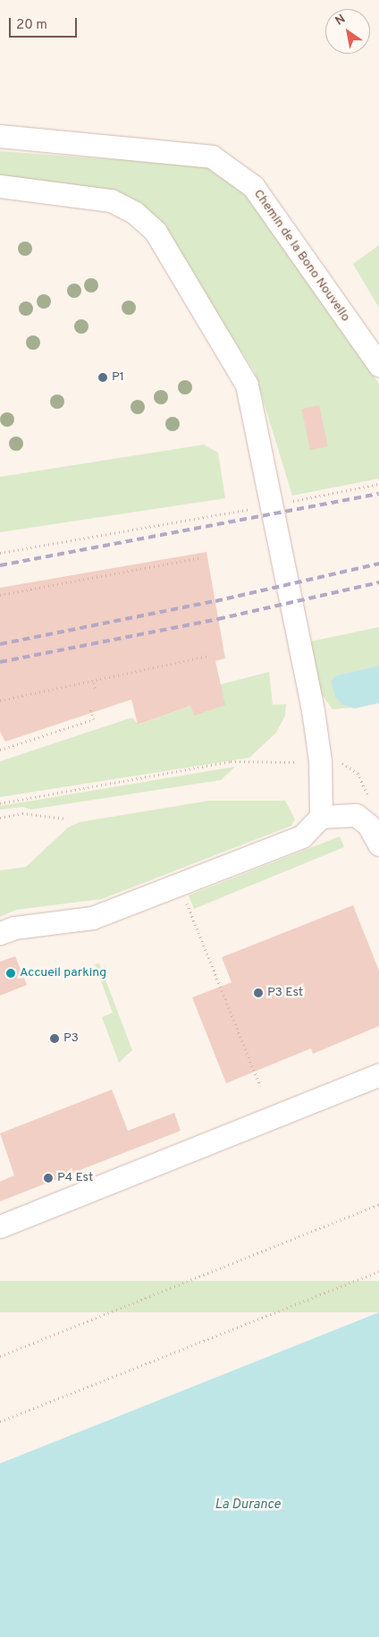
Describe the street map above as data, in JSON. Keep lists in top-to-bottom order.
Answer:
{
  "streets": {
    "street": ["Chemin de la Bono Nouvello"]
  },
  "water": ["La Durance"],
  "places": [
    "P1",
    "Accueil parking",
    "P3 Est",
    "P3",
    "P4 Est"
  ],
  "scale_bar": "20 m",
  "north": "top left"
}
